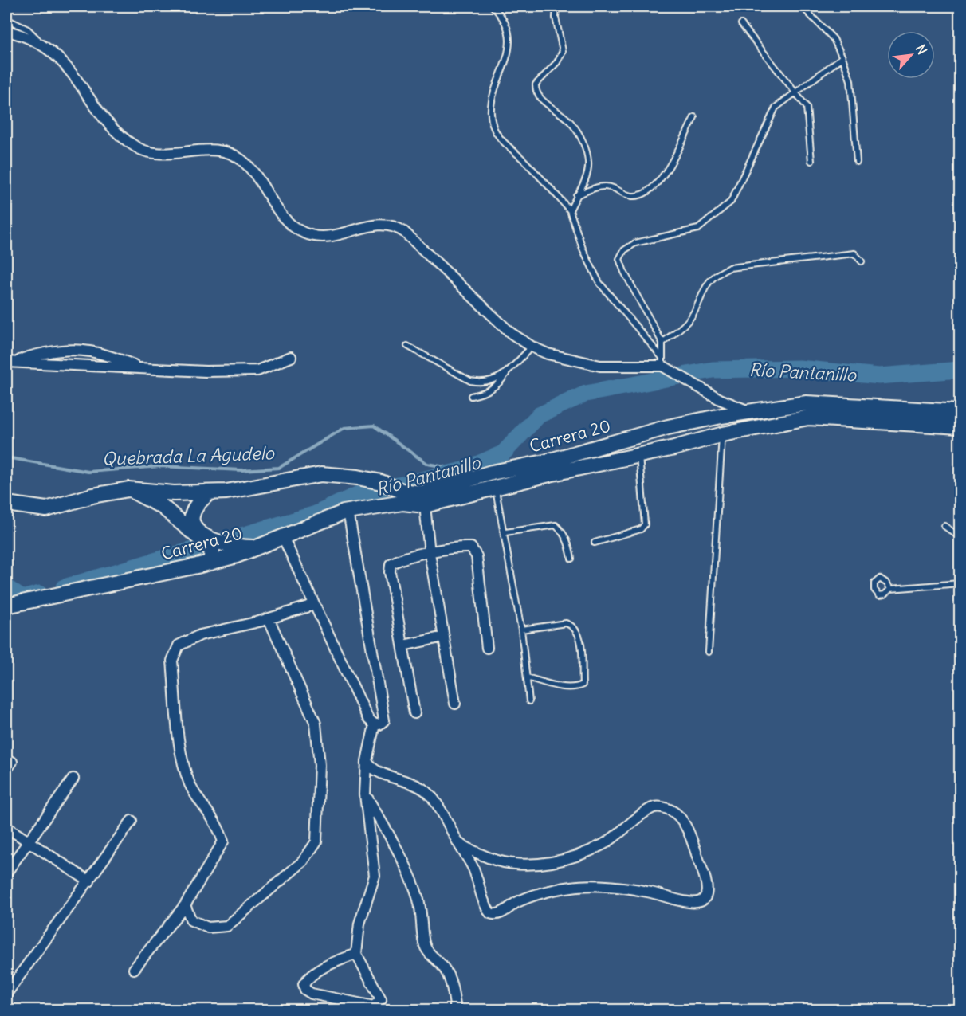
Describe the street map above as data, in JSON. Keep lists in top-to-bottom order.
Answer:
{
  "streets": {
    "main road": ["Carrera 20"]
  },
  "water": ["Río Pantanillo", "Quebrada La Agudelo"],
  "north": "top right"
}
